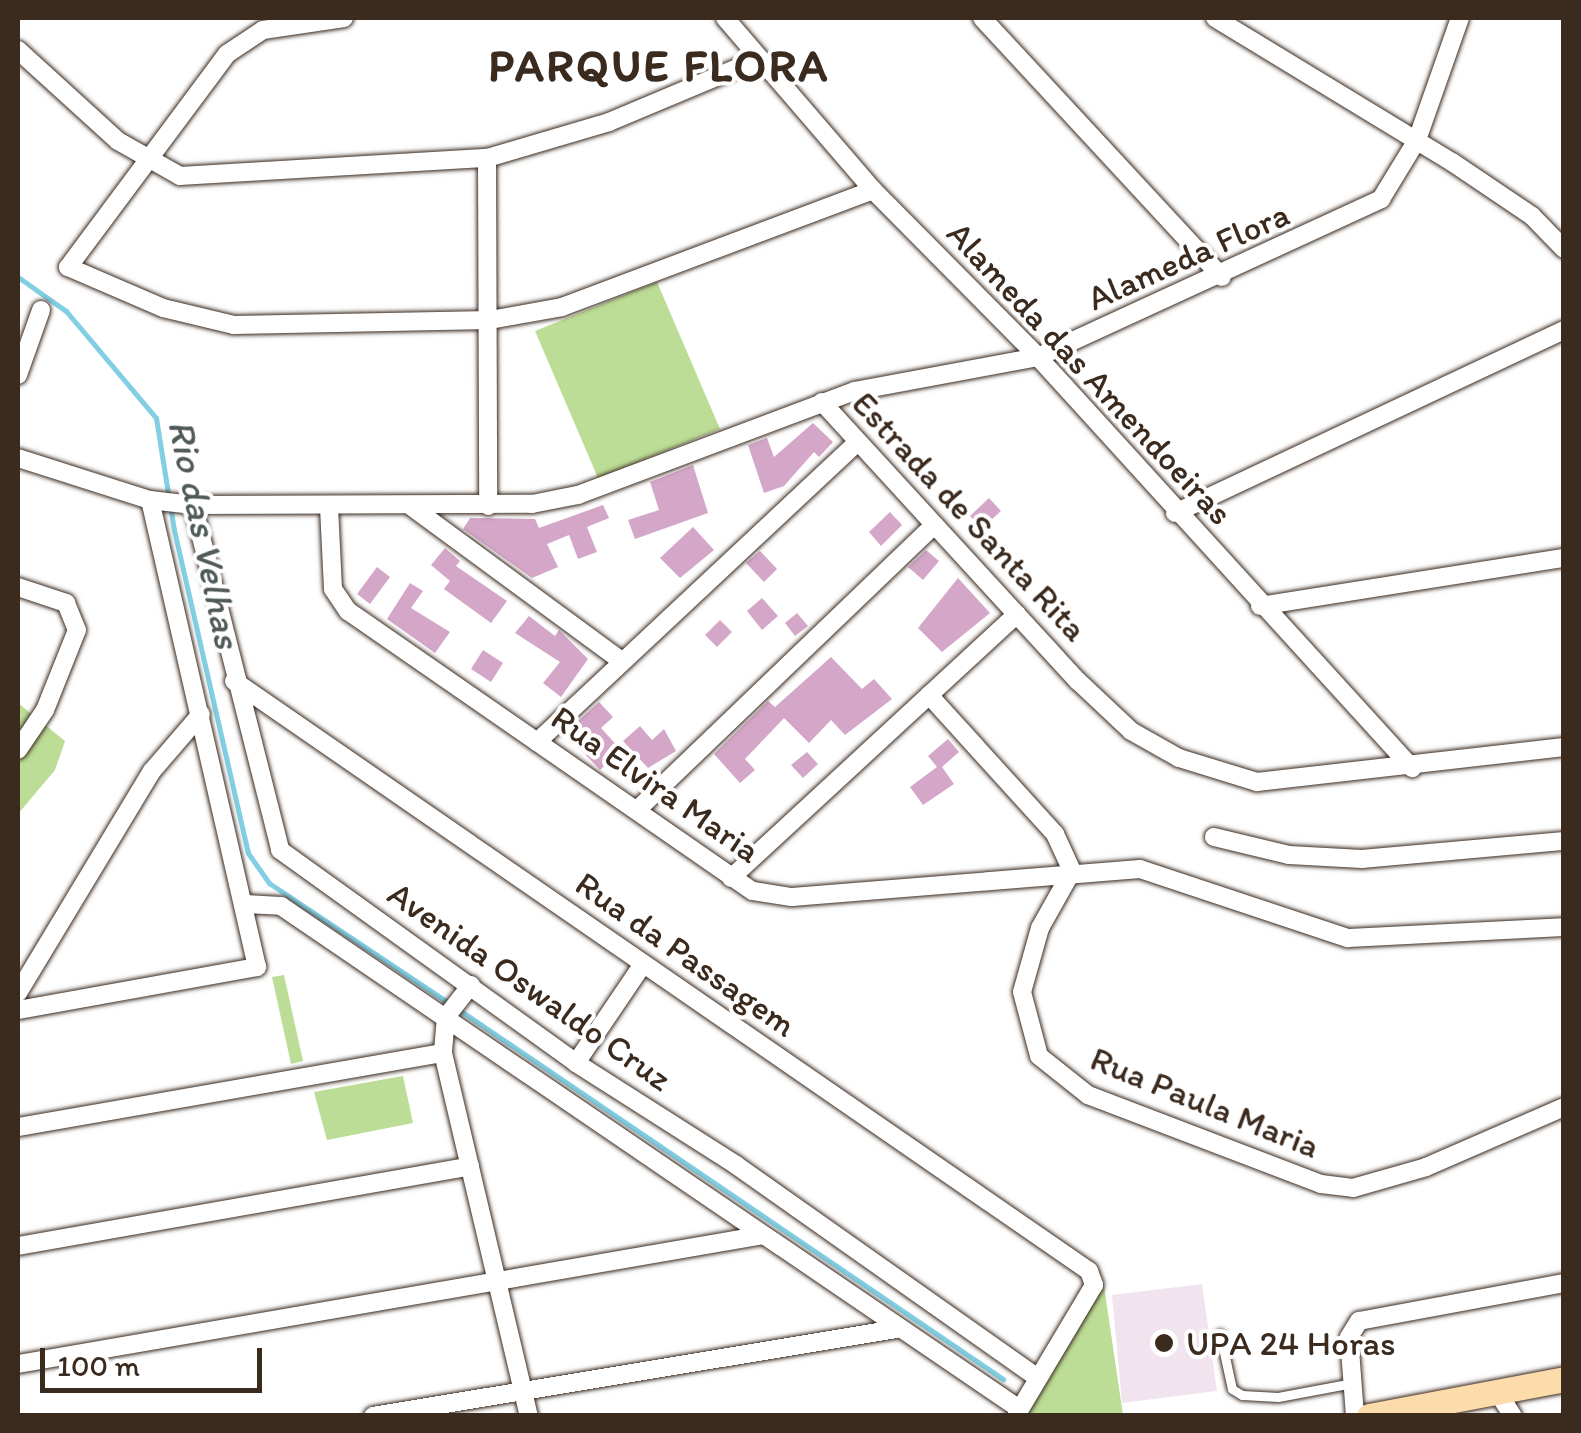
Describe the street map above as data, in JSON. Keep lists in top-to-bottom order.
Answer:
{
  "streets": {
    "street": [
      "Alameda Flora",
      "Alameda das Amendoeiras",
      "Estrada de Santa Rita",
      "Rua Elvira Maria",
      "Rua da Passagem",
      "Avenida Oswaldo Cruz",
      "Rua Paula Maria"
    ]
  },
  "crossings": [
    ["Alameda Flora", "Alameda das Amendoeiras"],
    ["Alameda Flora", "Estrada de Santa Rita"],
    ["Alameda das Amendoeiras", "Estrada de Santa Rita"],
    ["Estrada de Santa Rita", "Rua Elvira Maria"],
    ["Estrada de Santa Rita", "Avenida Oswaldo Cruz"],
    ["Rua Elvira Maria", "Rua Paula Maria"],
    ["Rua da Passagem", "Avenida Oswaldo Cruz"]
  ],
  "districts": ["PARQUE FLORA"],
  "water": ["Rio das Velhas"],
  "places": ["UPA 24 Horas"],
  "scale_bar": "100 m"
}
